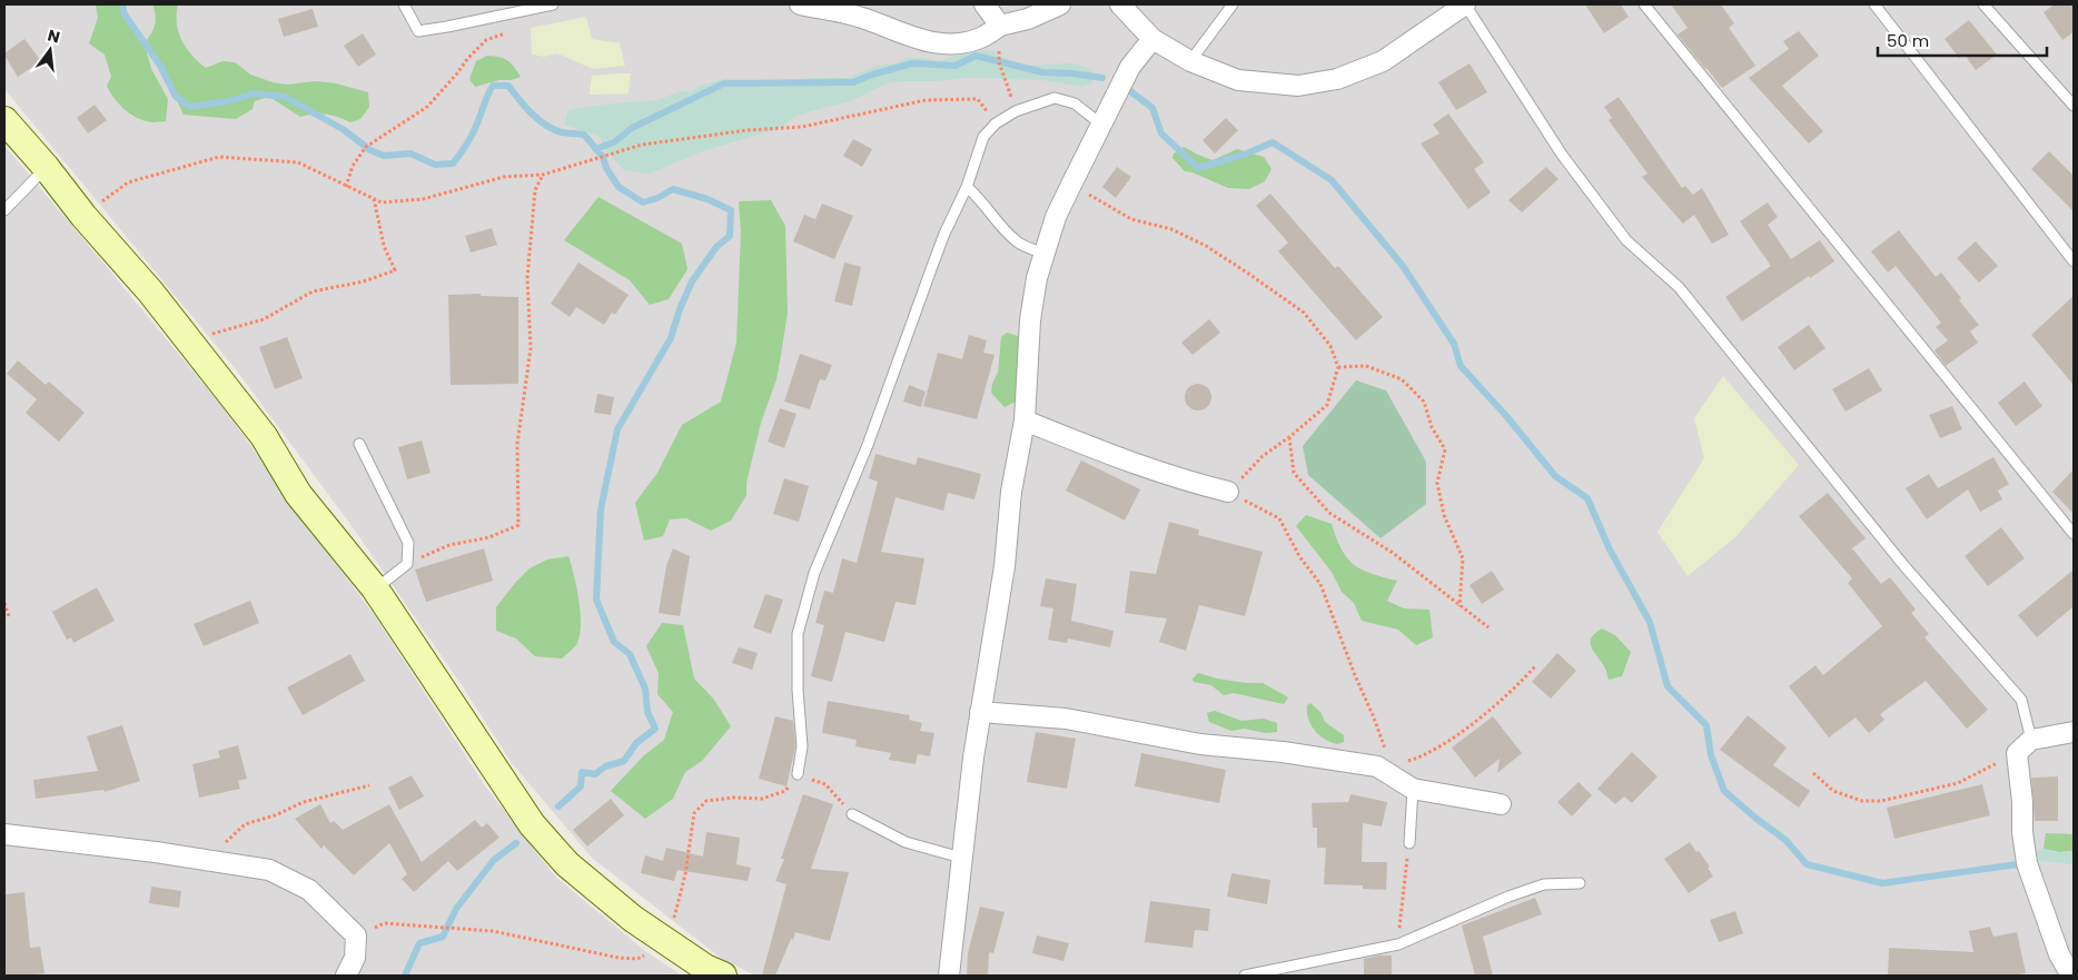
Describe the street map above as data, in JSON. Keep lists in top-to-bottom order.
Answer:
{
  "scale_bar": "50 m",
  "north": "top"
}
